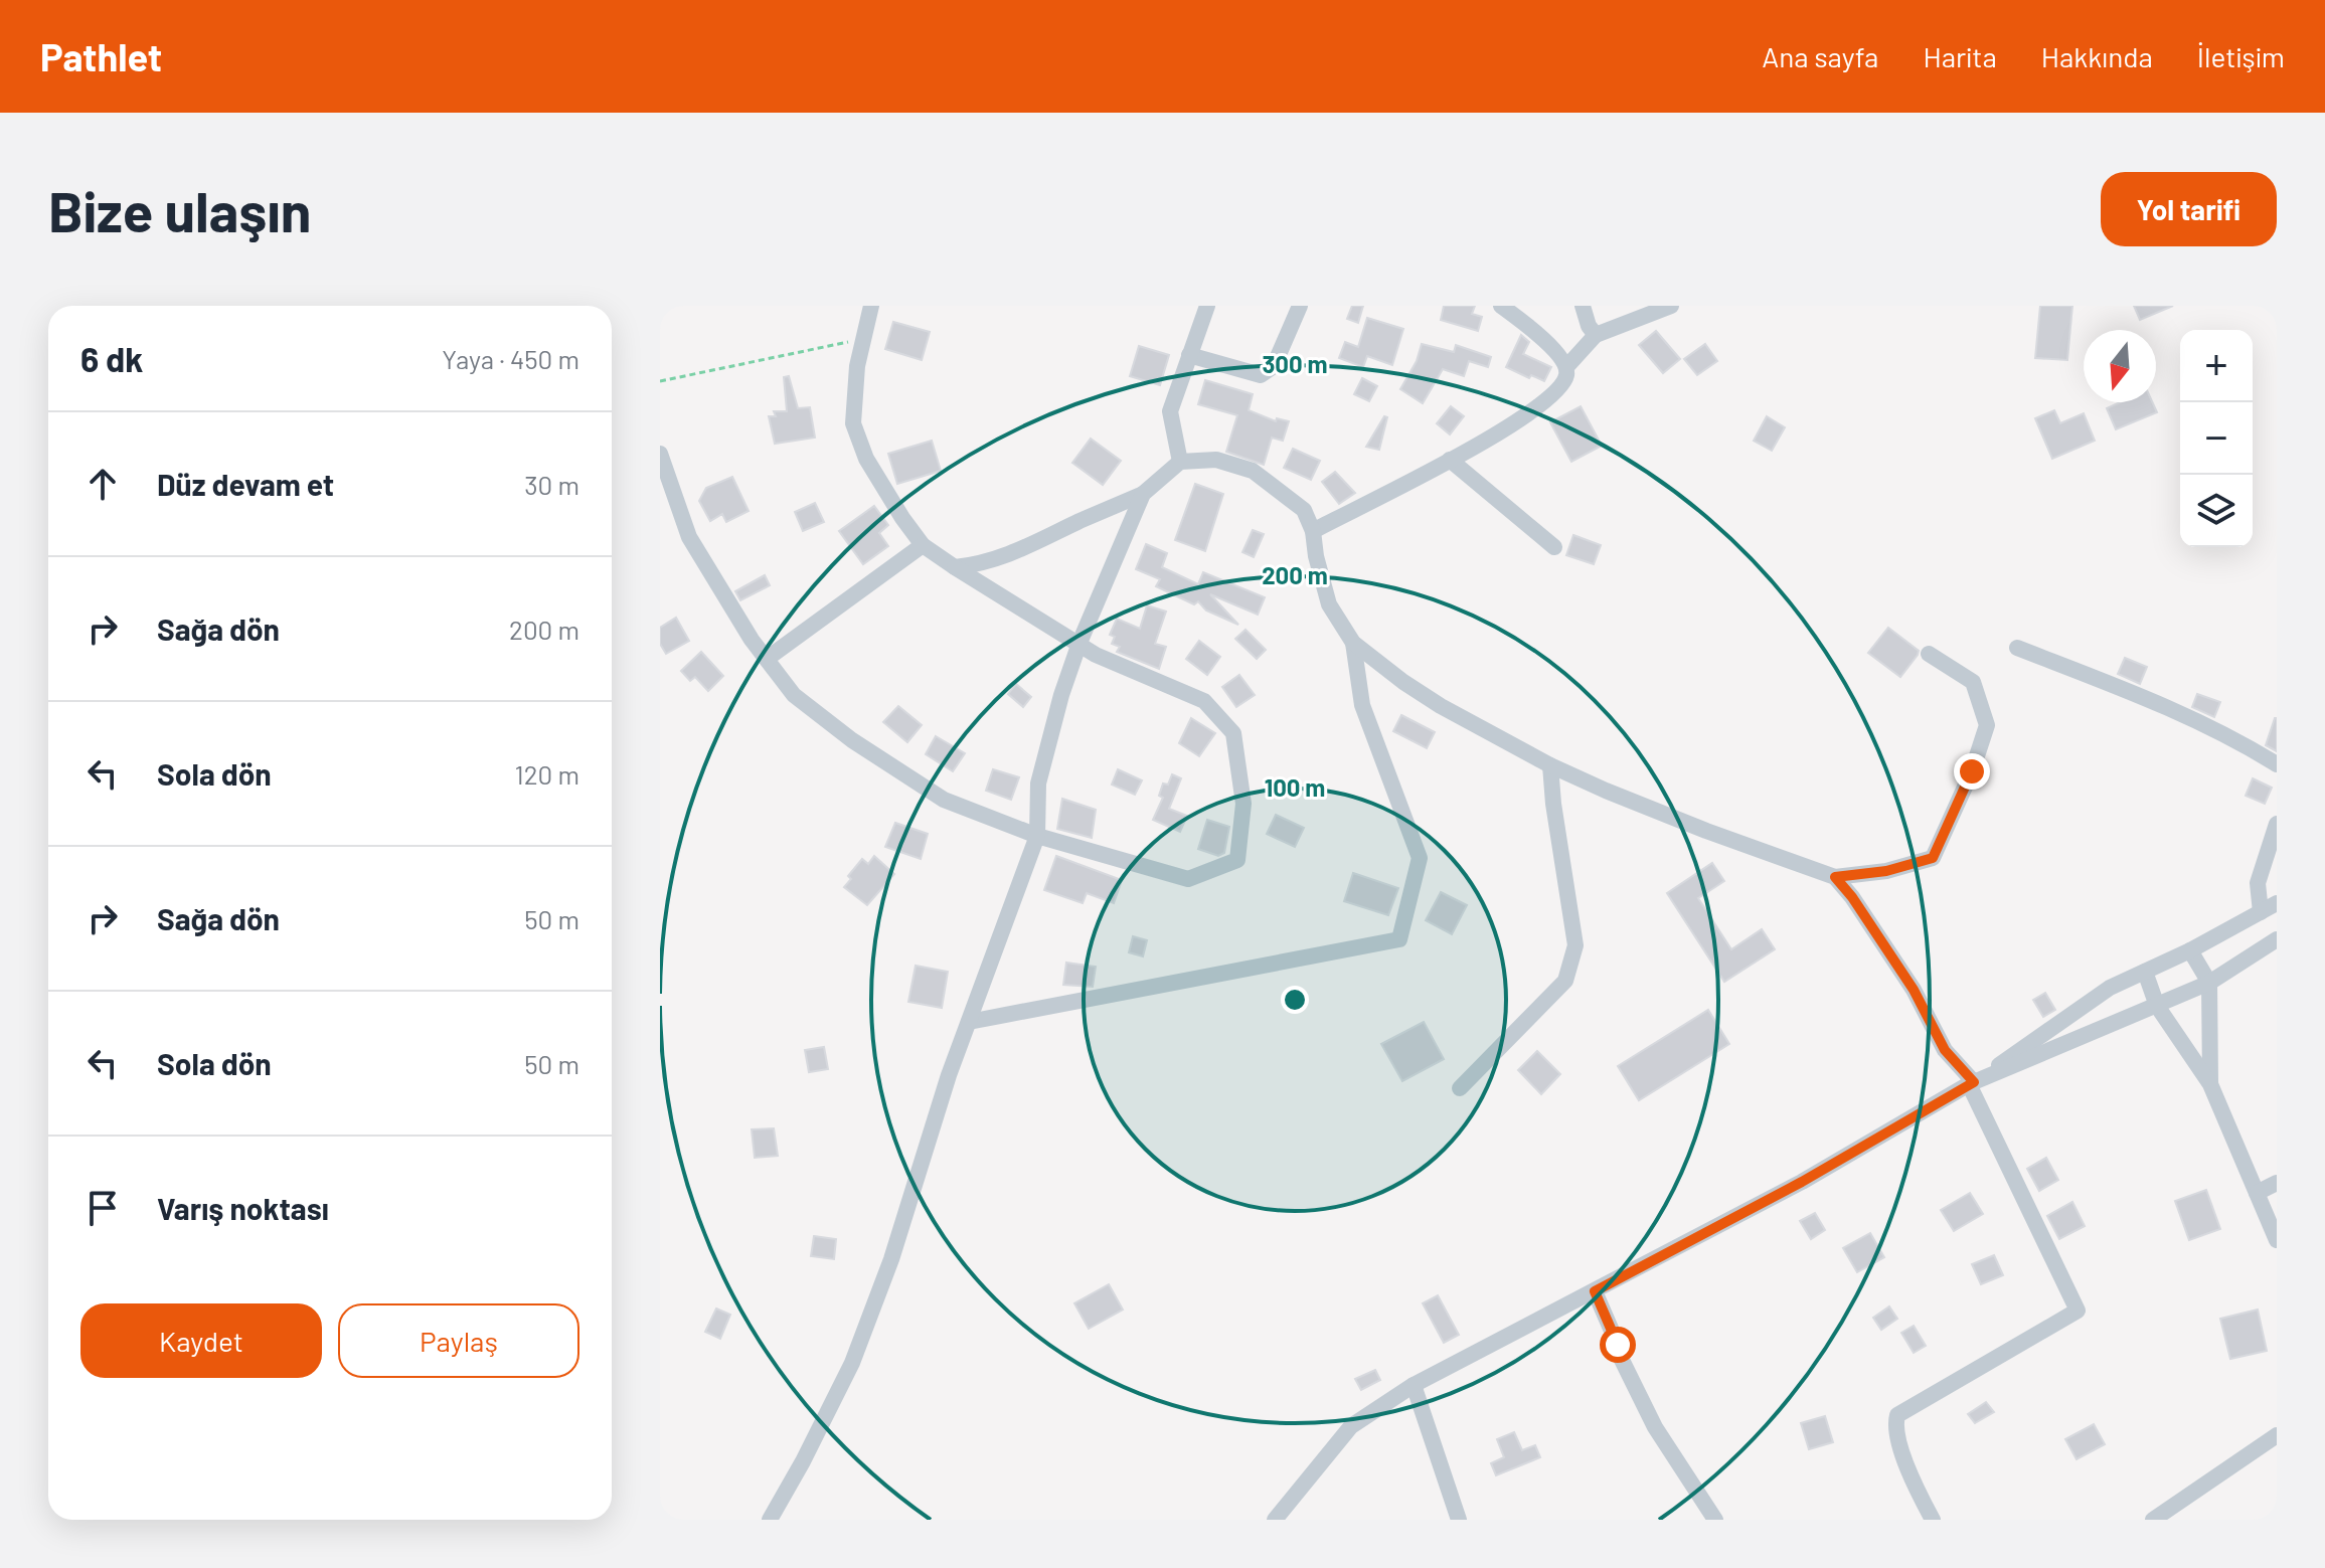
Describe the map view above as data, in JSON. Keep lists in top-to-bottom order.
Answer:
{
  "north": "bottom",
  "page": {
    "header": "Pathlet",
    "nav": [
      "Ana sayfa",
      "Harita",
      "Hakkında",
      "İletişim"
    ],
    "buttons": [
      "Yol tarifi",
      ["Kaydet", "Paylaş"]
    ],
    "title": "Bize ulaşın",
    "heading": ["6 dk", "Yaya · 450 m"],
    "map_buttons": ["+", "−"],
    "list": [
      ["Düz devam et", "30 m"],
      ["Sağa dön", "200 m"],
      ["Sola dön", "120 m"],
      ["Sağa dön", "50 m"],
      ["Sola dön", "50 m"],
      "Varış noktası"
    ]
  },
  "rings": ["300 m", "200 m", "100 m"]
}
